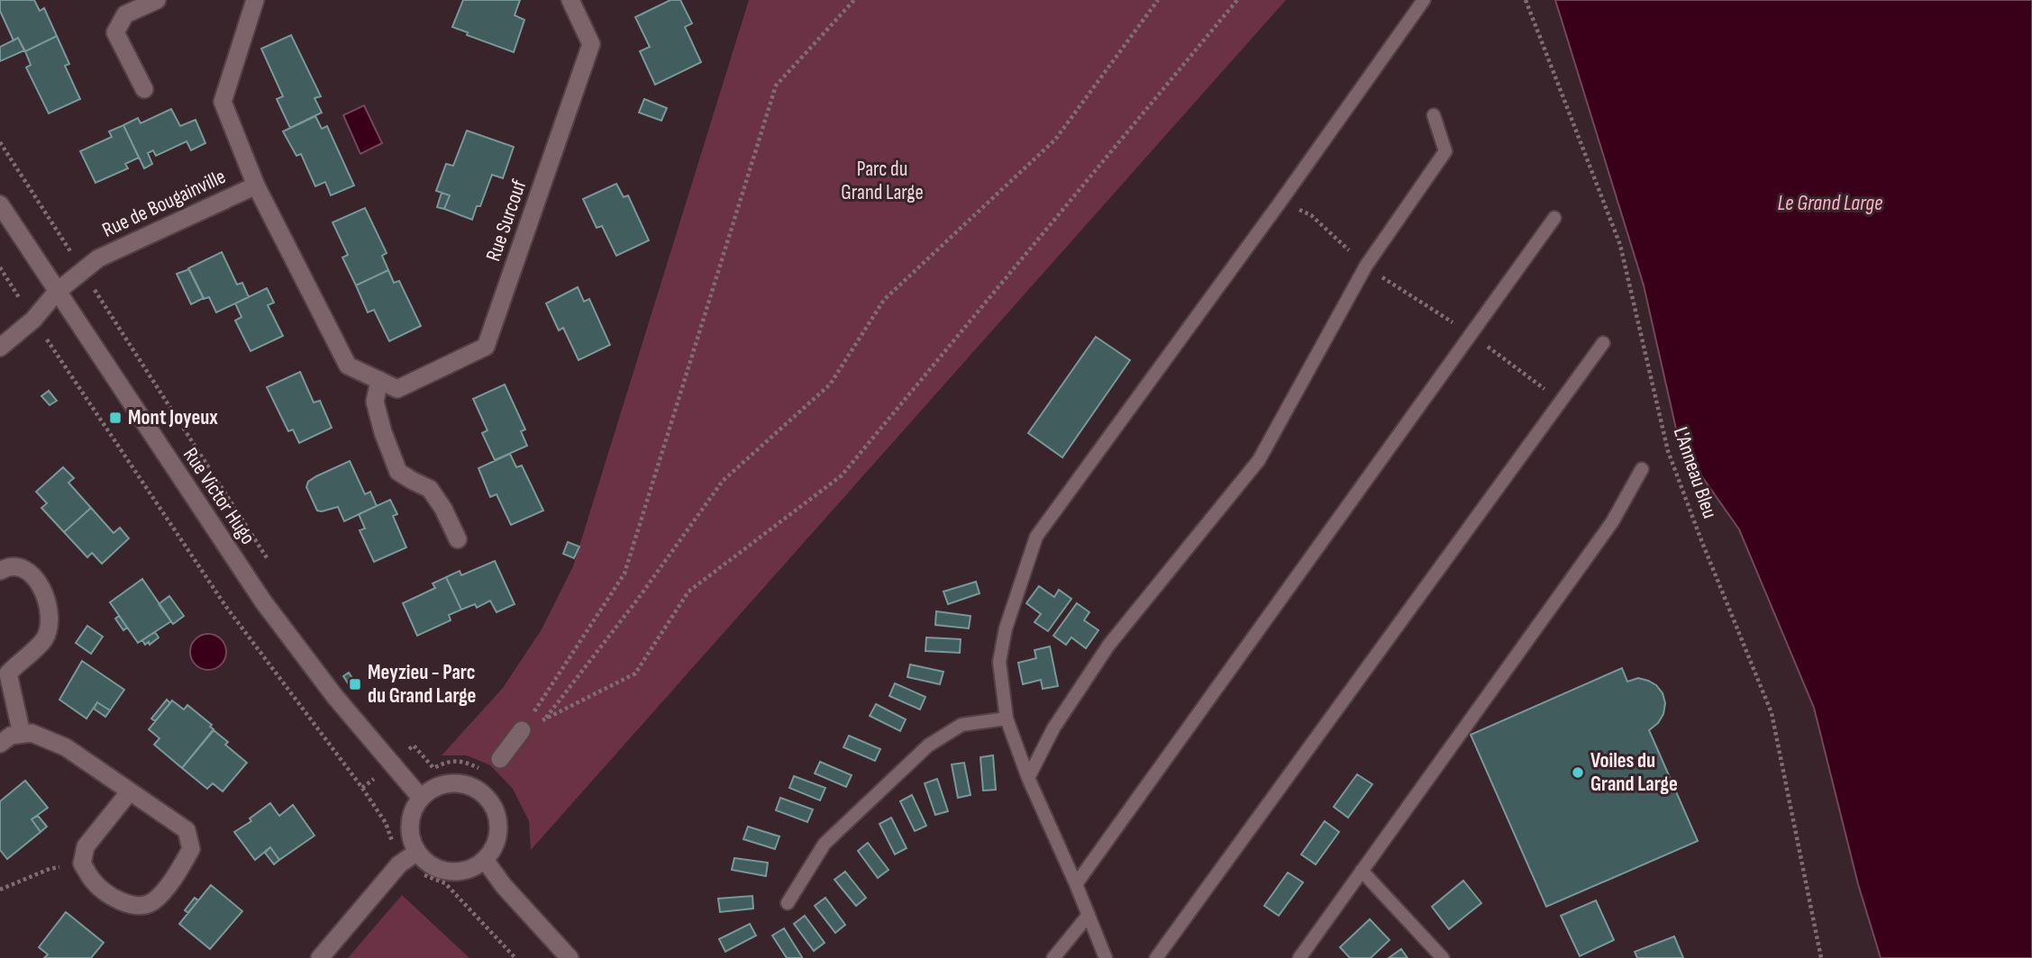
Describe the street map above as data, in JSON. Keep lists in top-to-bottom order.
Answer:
{
  "streets": {
    "street": ["Rue de Bougainville", "Rue Surcouf", "Rue Victor Hugo"],
    "path": ["L'Anneau Bleu"]
  },
  "crossings": [
    ["Rue de Bougainville", "Rue Surcouf"],
    ["Rue de Bougainville", "Rue Victor Hugo"]
  ],
  "water": ["Le Grand Large"],
  "parks": ["Parc du Grand Large"],
  "places": {
    "transit": ["Mont Joyeux", "Meyzieu - Parc du Grand Large"],
    "other": ["Voiles du Grand Large"]
  }
}
